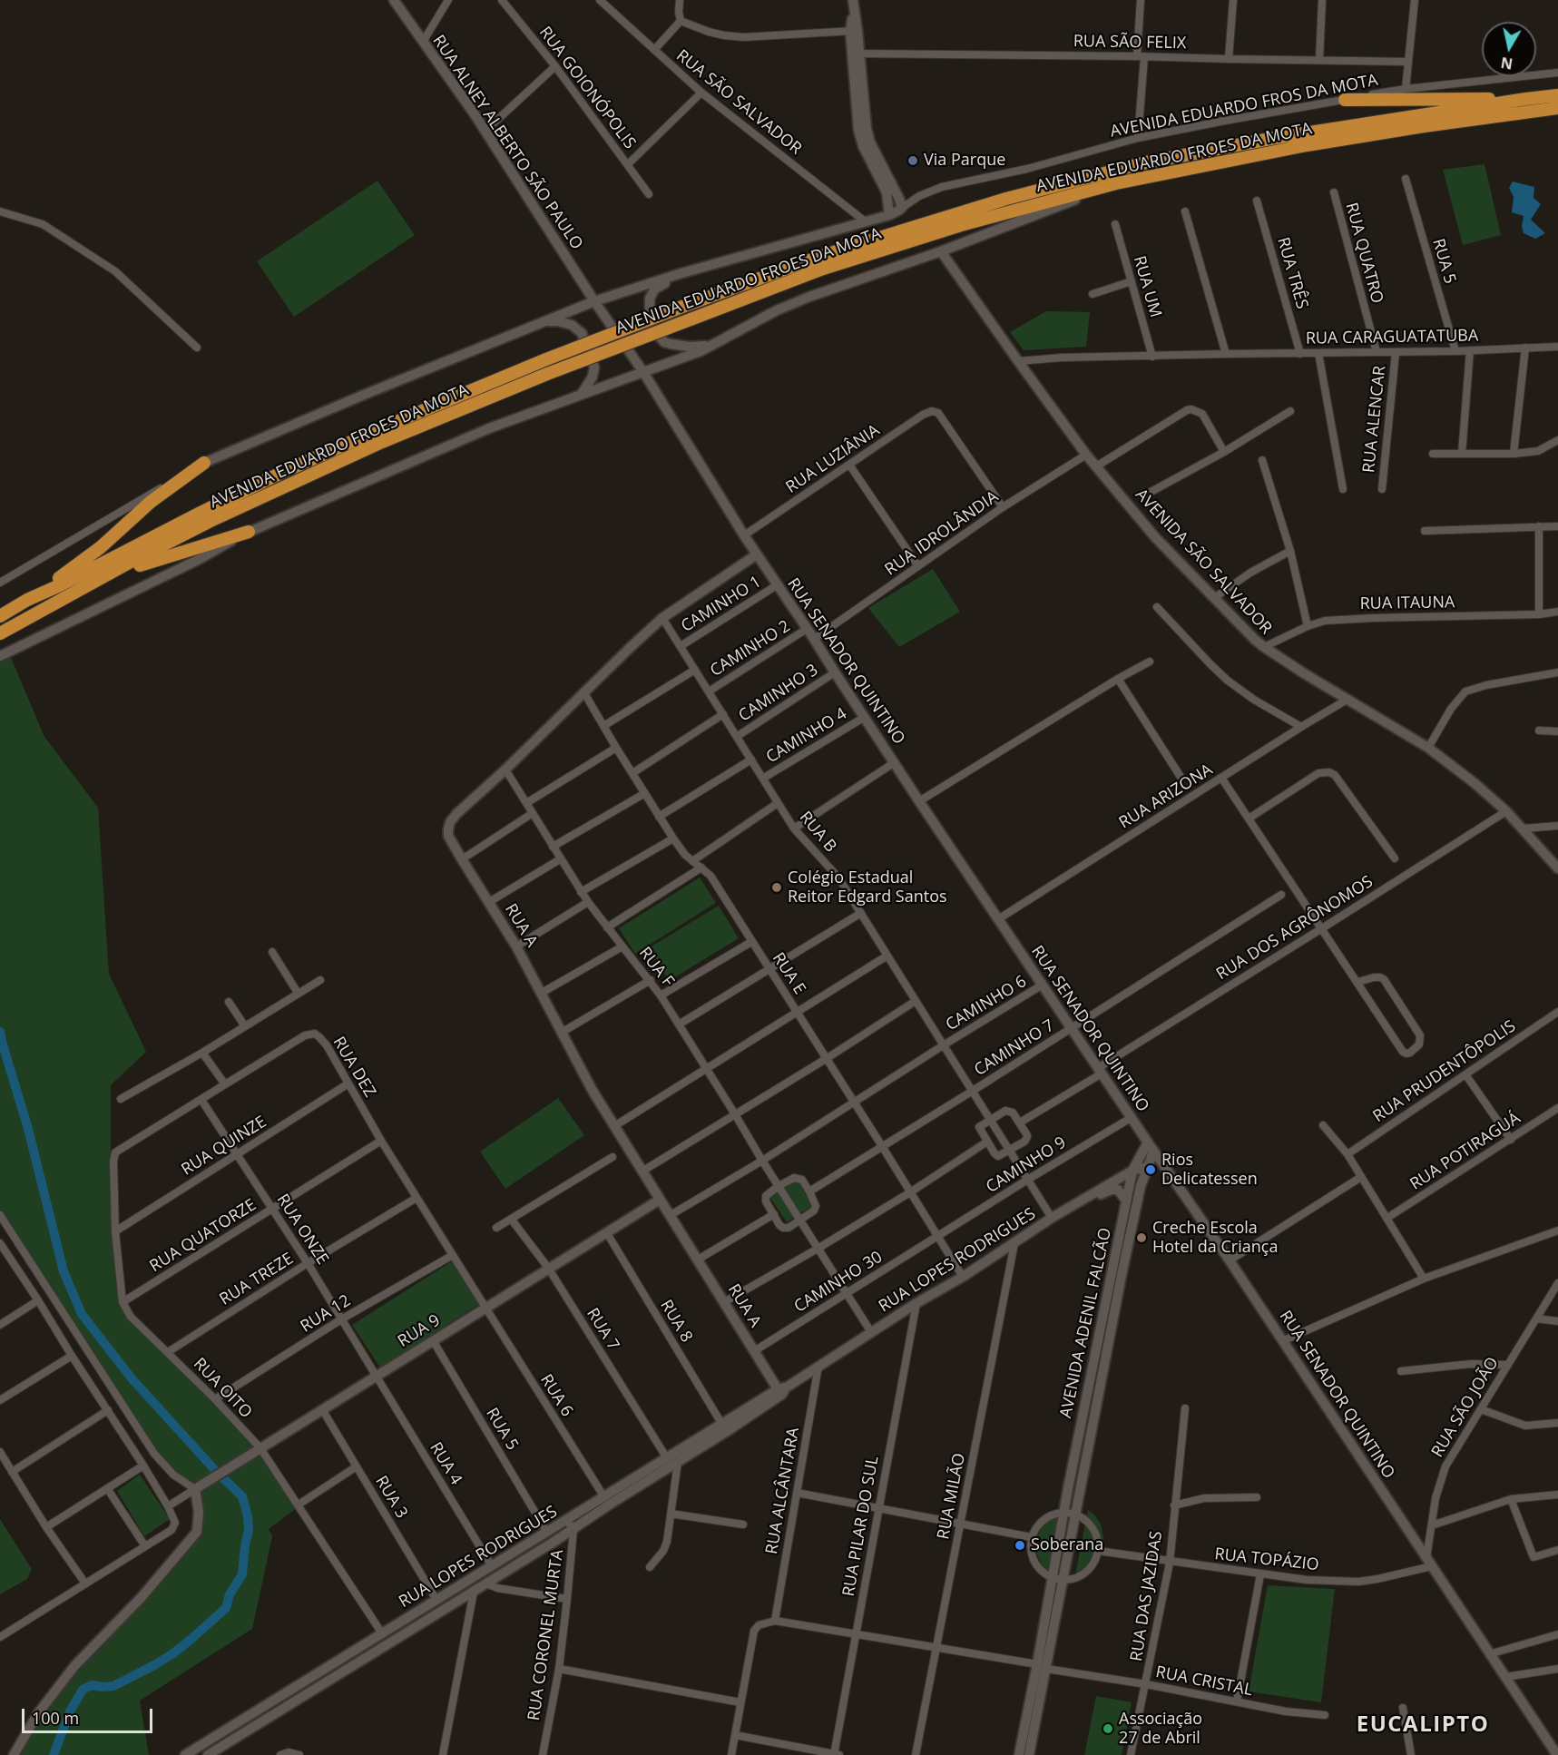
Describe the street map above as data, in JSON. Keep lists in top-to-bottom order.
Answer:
{
  "streets": {
    "highway": ["AVENIDA EDUARDO FROES DA MOTA"],
    "street": [
      "RUA SÃO FELIX",
      "RUA GOIONÓPOLIS",
      "RUA SÃO SALVADOR",
      "AVENIDA EDUARDO FROS DA MOTA",
      "RUA ALNEY ALBERTO SÃO PAULO",
      "RUA QUATRO",
      "RUA 5",
      "RUA TRÊS",
      "RUA UM",
      "RUA CARAGUATATUBA",
      "RUA ALENCAR",
      "RUA LUZIÂNIA",
      "RUA IDROLÂNDIA",
      "AVENIDA SÃO SALVADOR",
      "RUA ITAUNA",
      "CAMINHO 1",
      "CAMINHO 2",
      "RUA SENADOR QUINTINO",
      "CAMINHO 3",
      "CAMINHO 4",
      "RUA ARIZONA",
      "RUA B",
      "RUA A",
      "RUA DOS AGRÔNOMOS",
      "RUA F",
      "RUA E",
      "CAMINHO 6",
      "CAMINHO 7",
      "RUA DEZ",
      "RUA PRUDENTÔPOLIS",
      "RUA QUINZE",
      "RUA POTIRAGUÁ",
      "CAMINHO 9",
      "RUA ONZE",
      "RUA QUATORZE",
      "RUA LOPES RODRIGUES",
      "RUA TREZE",
      "CAMINHO 30",
      "RUA 12",
      "RUA 8",
      "AVENIDA ADENIL FALCÃO",
      "RUA 7",
      "RUA 9",
      "RUA OITO",
      "RUA 6",
      "RUA SÃO JOÃO",
      "RUA 4",
      "RUA ALCÂNTARA",
      "RUA MILÃO",
      "RUA 3",
      "RUA PILAR DO SUL",
      "RUA TOPÁZIO",
      "RUA DAS JAZIDAS",
      "RUA CORONEL MURTA",
      "RUA CRISTAL"
    ]
  },
  "crossings": [
    ["RUA ALNEY ALBERTO SÃO PAULO", "RUA SENADOR QUINTINO"],
    ["RUA QUATRO", "RUA CARAGUATATUBA"],
    ["RUA 5", "RUA CARAGUATATUBA"],
    ["RUA 5", "RUA LOPES RODRIGUES"],
    ["RUA 5", "RUA 9"],
    ["RUA TRÊS", "RUA CARAGUATATUBA"],
    ["RUA UM", "RUA CARAGUATATUBA"],
    ["RUA CARAGUATATUBA", "RUA ALENCAR"],
    ["RUA CARAGUATATUBA", "AVENIDA SÃO SALVADOR"],
    ["RUA LUZIÂNIA", "RUA IDROLÂNDIA"],
    ["RUA LUZIÂNIA", "RUA SENADOR QUINTINO"],
    ["RUA IDROLÂNDIA", "AVENIDA SÃO SALVADOR"],
    ["RUA IDROLÂNDIA", "RUA SENADOR QUINTINO"],
    ["AVENIDA SÃO SALVADOR", "RUA ITAUNA"],
    ["AVENIDA SÃO SALVADOR", "RUA ARIZONA"],
    ["AVENIDA SÃO SALVADOR", "RUA DOS AGRÔNOMOS"],
    ["CAMINHO 1", "RUA SENADOR QUINTINO"],
    ["CAMINHO 1", "RUA B"],
    ["CAMINHO 2", "RUA SENADOR QUINTINO"],
    ["CAMINHO 2", "RUA B"],
    ["RUA SENADOR QUINTINO", "CAMINHO 3"],
    ["RUA SENADOR QUINTINO", "CAMINHO 4"],
    ["RUA SENADOR QUINTINO", "RUA ARIZONA"],
    ["RUA SENADOR QUINTINO", "RUA A"],
    ["RUA SENADOR QUINTINO", "RUA DOS AGRÔNOMOS"],
    ["RUA SENADOR QUINTINO", "CAMINHO 6"],
    ["RUA SENADOR QUINTINO", "CAMINHO 7"],
    ["RUA SENADOR QUINTINO", "CAMINHO 9"],
    ["RUA SENADOR QUINTINO", "AVENIDA ADENIL FALCÃO"],
    ["RUA SENADOR QUINTINO", "RUA SÃO JOÃO"],
    ["RUA SENADOR QUINTINO", "RUA TOPÁZIO"],
    ["CAMINHO 3", "RUA B"],
    ["CAMINHO 4", "RUA B"],
    ["RUA B", "RUA A"],
    ["RUA B", "CAMINHO 6"],
    ["RUA B", "CAMINHO 7"],
    ["RUA A", "RUA F"],
    ["RUA A", "RUA E"],
    ["RUA A", "CAMINHO 6"],
    ["RUA A", "RUA LOPES RODRIGUES"],
    ["RUA A", "CAMINHO 30"],
    ["RUA A", "RUA 9"],
    ["RUA F", "CAMINHO 6"],
    ["RUA E", "CAMINHO 6"],
    ["RUA E", "CAMINHO 7"],
    ["RUA E", "CAMINHO 9"],
    ["RUA E", "RUA LOPES RODRIGUES"],
    ["RUA E", "CAMINHO 30"],
    ["RUA DEZ", "RUA QUINZE"],
    ["RUA DEZ", "RUA ONZE"],
    ["RUA DEZ", "RUA QUATORZE"],
    ["RUA DEZ", "RUA TREZE"],
    ["RUA DEZ", "RUA 12"],
    ["RUA DEZ", "RUA 9"],
    ["RUA DEZ", "RUA 6"],
    ["RUA QUINZE", "RUA ONZE"],
    ["CAMINHO 9", "CAMINHO 30"],
    ["RUA ONZE", "RUA QUATORZE"],
    ["RUA ONZE", "RUA TREZE"],
    ["RUA ONZE", "RUA 12"],
    ["RUA ONZE", "RUA 9"],
    ["RUA ONZE", "RUA 4"],
    ["RUA QUATORZE", "RUA OITO"],
    ["RUA LOPES RODRIGUES", "RUA 8"],
    ["RUA LOPES RODRIGUES", "AVENIDA ADENIL FALCÃO"],
    ["RUA LOPES RODRIGUES", "RUA 7"],
    ["RUA LOPES RODRIGUES", "RUA OITO"],
    ["RUA LOPES RODRIGUES", "RUA 6"],
    ["RUA LOPES RODRIGUES", "RUA 4"],
    ["RUA LOPES RODRIGUES", "RUA ALCÂNTARA"],
    ["RUA LOPES RODRIGUES", "RUA MILÃO"],
    ["RUA LOPES RODRIGUES", "RUA 3"],
    ["RUA LOPES RODRIGUES", "RUA PILAR DO SUL"],
    ["RUA LOPES RODRIGUES", "RUA CORONEL MURTA"],
    ["RUA TREZE", "RUA OITO"],
    ["RUA 12", "RUA OITO"],
    ["RUA 8", "RUA 9"],
    ["AVENIDA ADENIL FALCÃO", "RUA CRISTAL"],
    ["RUA 7", "RUA 9"],
    ["RUA 9", "RUA OITO"],
    ["RUA 9", "RUA 6"],
    ["RUA 9", "RUA 4"],
    ["RUA 9", "RUA 3"],
    ["RUA SÃO JOÃO", "RUA TOPÁZIO"],
    ["RUA ALCÂNTARA", "RUA CRISTAL"],
    ["RUA MILÃO", "RUA CRISTAL"],
    ["RUA PILAR DO SUL", "RUA CRISTAL"],
    ["RUA TOPÁZIO", "RUA DAS JAZIDAS"],
    ["RUA DAS JAZIDAS", "RUA CRISTAL"]
  ],
  "districts": ["EUCALIPTO"],
  "places": [
    "Via Parque",
    "Colégio Estadual Reitor Edgard Santos",
    "Rios Delicatessen",
    "Creche Escola Hotel da Criança",
    "Soberana",
    "Associação 27 de Abril"
  ],
  "scale_bar": "100 m",
  "north": "bottom"
}
